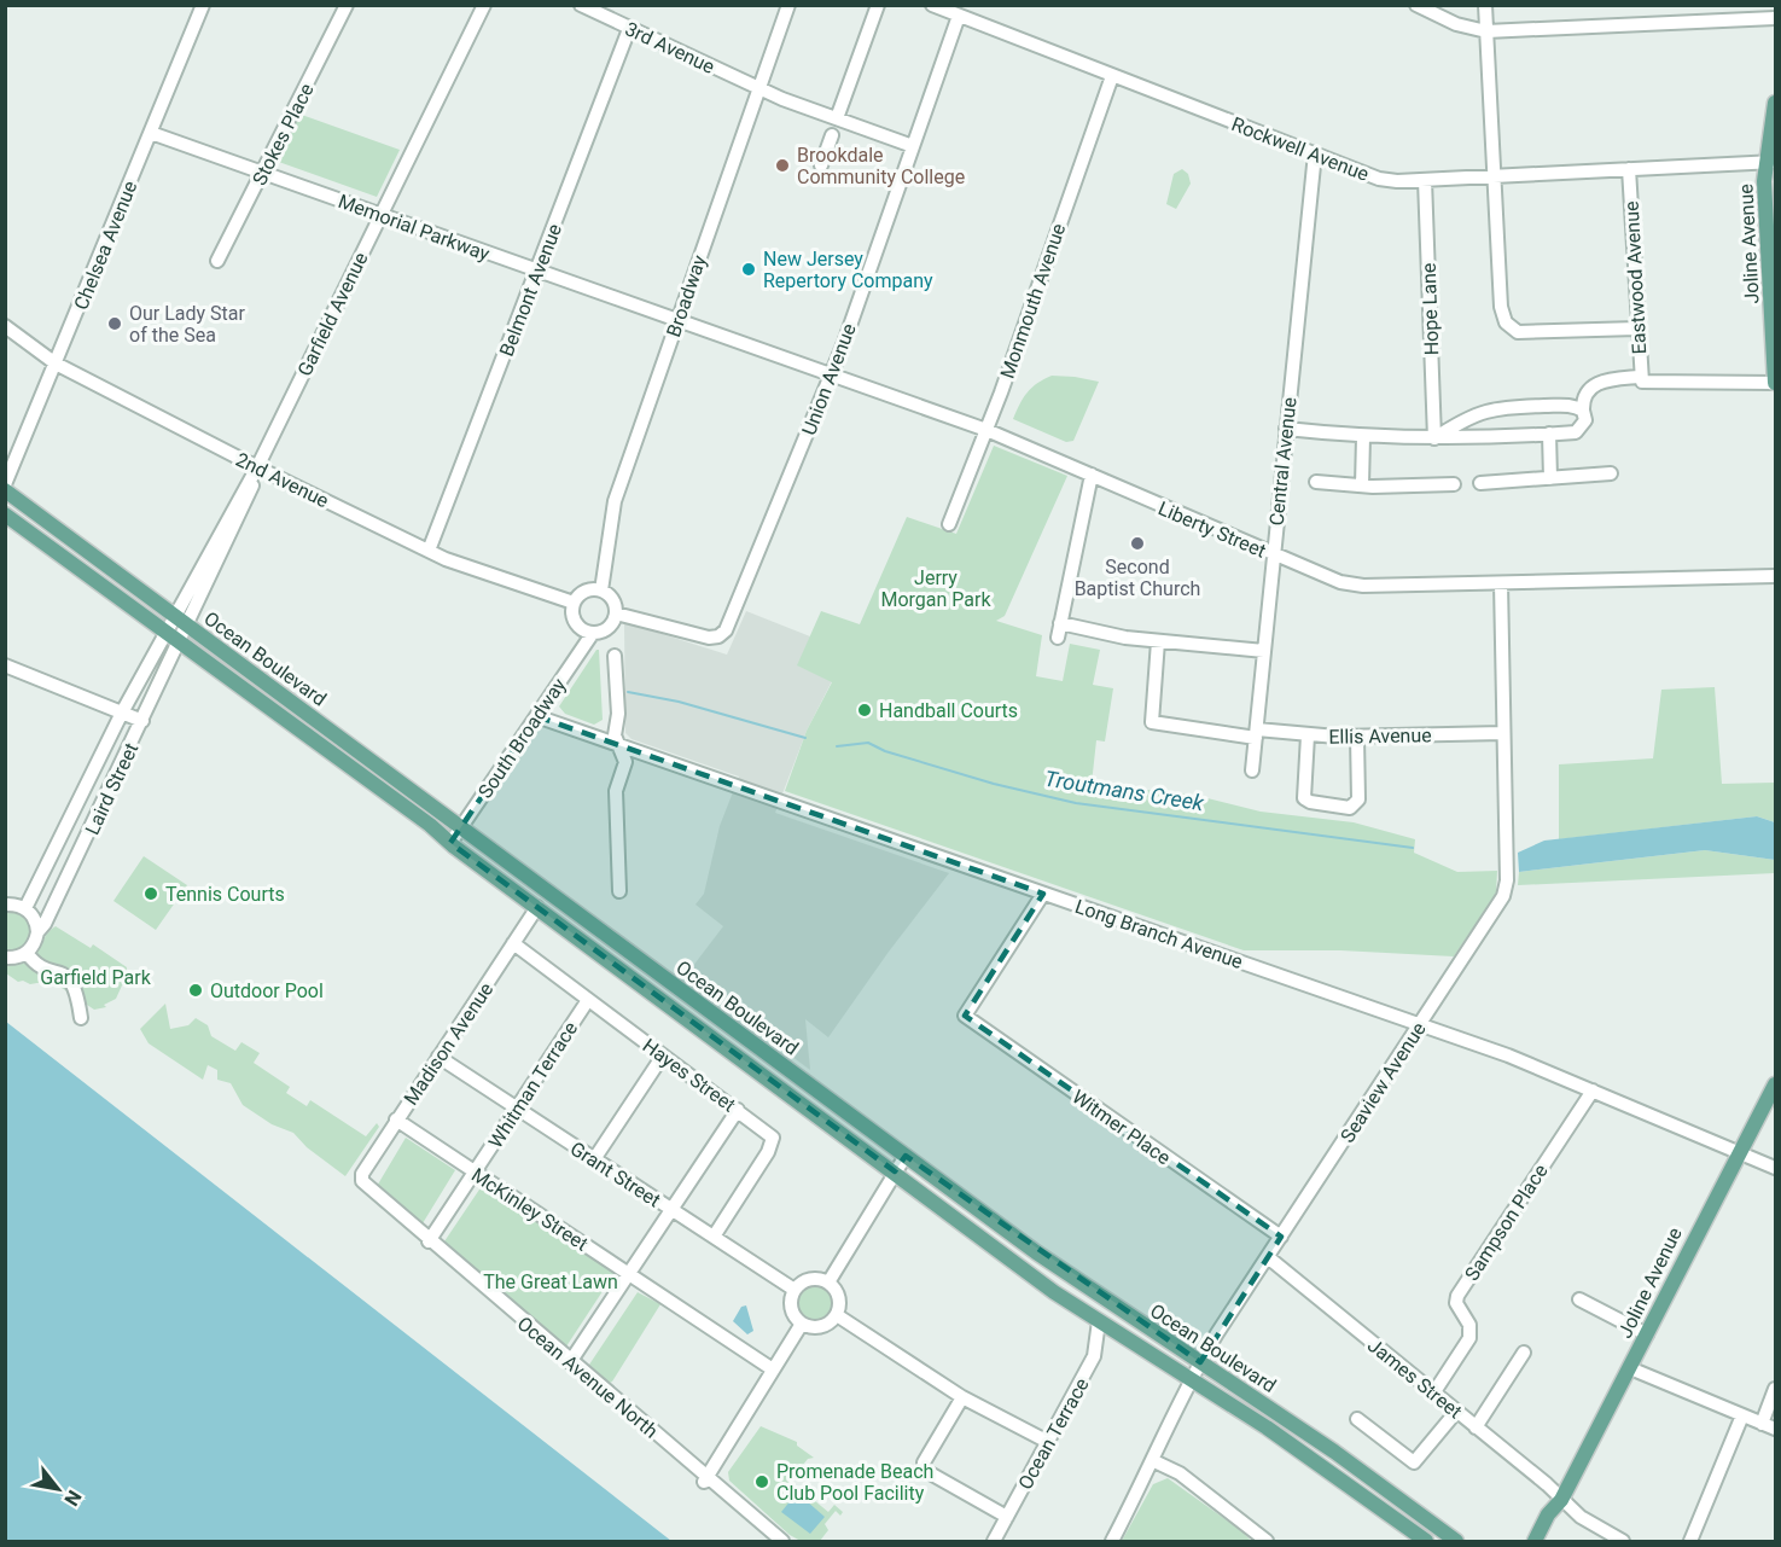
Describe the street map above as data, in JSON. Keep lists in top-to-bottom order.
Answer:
{
  "streets": {
    "main road": ["Joline Avenue", "Ocean Boulevard"],
    "street": [
      "3rd Avenue",
      "Stokes Place",
      "Rockwell Avenue",
      "Memorial Parkway",
      "Chelsea Avenue",
      "Eastwood Avenue",
      "Belmont Avenue",
      "Broadway",
      "Monmouth Avenue",
      "Hope Lane",
      "Garfield Avenue",
      "Union Avenue",
      "Central Avenue",
      "2nd Avenue",
      "Liberty Street",
      "Ellis Avenue",
      "South Broadway",
      "Laird Street",
      "Long Branch Avenue",
      "Madison Avenue",
      "Hayes Street",
      "Seaview Avenue",
      "Whitman Terrace",
      "Witmer Place",
      "Grant Street",
      "McKinley Street",
      "Sampson Place",
      "Ocean Avenue North",
      "James Street",
      "Ocean Terrace"
    ]
  },
  "crossings": [
    ["3rd Avenue", "Belmont Avenue"],
    ["3rd Avenue", "Broadway"],
    ["3rd Avenue", "Union Avenue"],
    ["Stokes Place", "Memorial Parkway"],
    ["Rockwell Avenue", "Joline Avenue"],
    ["Rockwell Avenue", "Eastwood Avenue"],
    ["Rockwell Avenue", "Monmouth Avenue"],
    ["Rockwell Avenue", "Hope Lane"],
    ["Rockwell Avenue", "Union Avenue"],
    ["Rockwell Avenue", "Central Avenue"],
    ["Memorial Parkway", "Chelsea Avenue"],
    ["Memorial Parkway", "Belmont Avenue"],
    ["Memorial Parkway", "Broadway"],
    ["Memorial Parkway", "Garfield Avenue"],
    ["Memorial Parkway", "Liberty Street"],
    ["Joline Avenue", "Eastwood Avenue"],
    ["Joline Avenue", "Long Branch Avenue"],
    ["Joline Avenue", "James Street"],
    ["Chelsea Avenue", "2nd Avenue"],
    ["Chelsea Avenue", "Ocean Boulevard"],
    ["Belmont Avenue", "2nd Avenue"],
    ["Broadway", "Union Avenue"],
    ["Broadway", "2nd Avenue"],
    ["Broadway", "Liberty Street"],
    ["Broadway", "South Broadway"],
    ["Monmouth Avenue", "Liberty Street"],
    ["Garfield Avenue", "2nd Avenue"],
    ["Garfield Avenue", "Ocean Boulevard"],
    ["Garfield Avenue", "Laird Street"],
    ["Union Avenue", "2nd Avenue"],
    ["Union Avenue", "Liberty Street"],
    ["Union Avenue", "South Broadway"],
    ["Central Avenue", "Liberty Street"],
    ["Central Avenue", "Ellis Avenue"],
    ["2nd Avenue", "South Broadway"],
    ["Liberty Street", "Seaview Avenue"],
    ["Ocean Boulevard", "South Broadway"],
    ["Ocean Boulevard", "Laird Street"],
    ["Ocean Boulevard", "Madison Avenue"],
    ["Ocean Boulevard", "Seaview Avenue"],
    ["Ocean Boulevard", "Ocean Terrace"],
    ["Ellis Avenue", "Seaview Avenue"],
    ["South Broadway", "Long Branch Avenue"],
    ["Long Branch Avenue", "Seaview Avenue"],
    ["Long Branch Avenue", "Witmer Place"],
    ["Long Branch Avenue", "Sampson Place"],
    ["Madison Avenue", "Hayes Street"],
    ["Madison Avenue", "Grant Street"],
    ["Madison Avenue", "McKinley Street"],
    ["Madison Avenue", "Ocean Avenue North"],
    ["Hayes Street", "Whitman Terrace"],
    ["Hayes Street", "Grant Street"],
    ["Seaview Avenue", "Witmer Place"],
    ["Seaview Avenue", "James Street"],
    ["Whitman Terrace", "Grant Street"],
    ["Whitman Terrace", "McKinley Street"],
    ["Whitman Terrace", "Ocean Avenue North"],
    ["Sampson Place", "James Street"]
  ],
  "water": ["Troutmans Creek"],
  "parks": ["Jerry Morgan Park", "Garfield Park", "The Great Lawn"],
  "places": [
    "Brookdale Community College",
    "New Jersey Repertory Company",
    "Our Lady Star of the Sea",
    "Second Baptist Church",
    "Handball Courts",
    "Tennis Courts",
    "Outdoor Pool",
    "Promenade Beach Club Pool Facility"
  ],
  "north": "bottom right"
}
